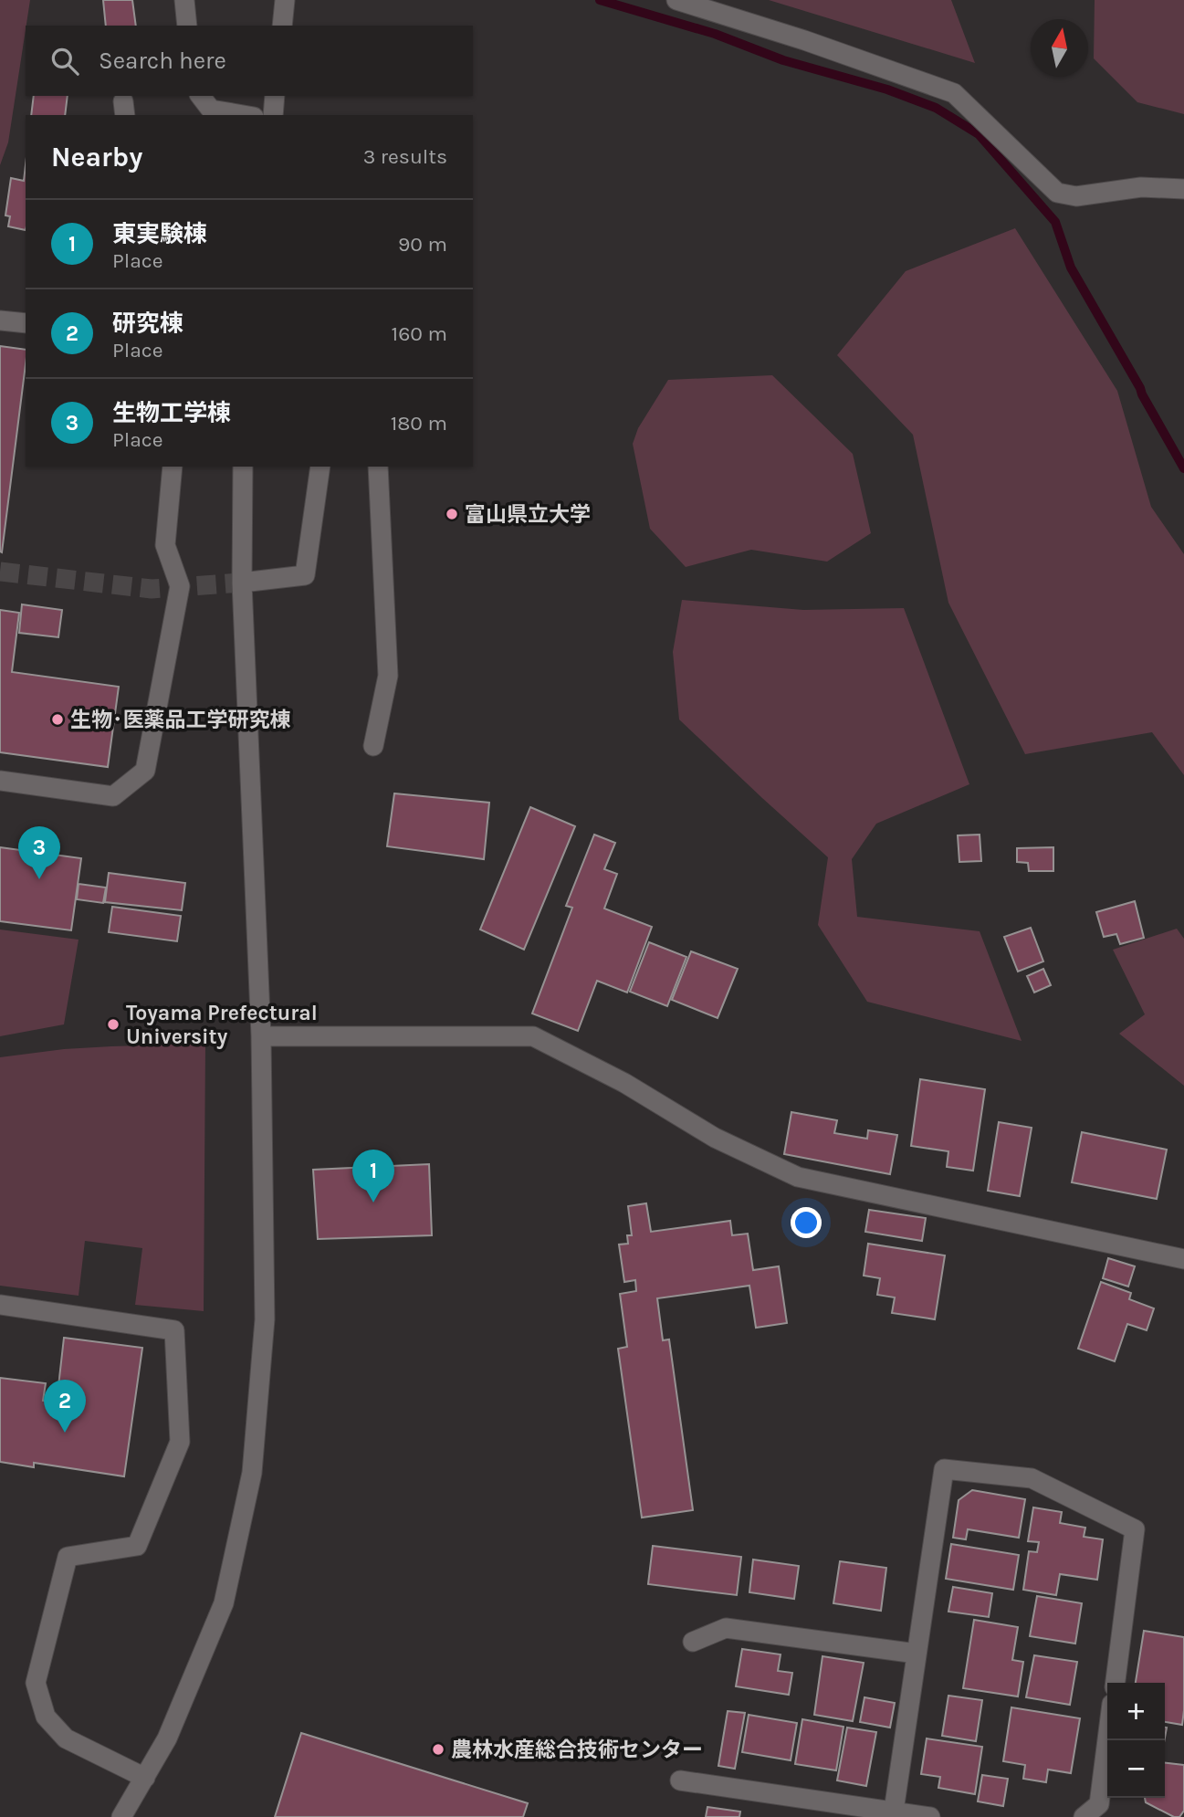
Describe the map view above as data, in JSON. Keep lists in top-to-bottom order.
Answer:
{
  "places": [
    "富山県立大学",
    "生物･医薬品工学研究棟",
    "Toyama Prefectural University",
    "農林水産総合技術センター"
  ],
  "north": "top",
  "page": {
    "search": "Search here",
    "heading": ["Nearby", "3 results"],
    "list": [
      {
        "mark": "1",
        "name": "東実験棟",
        "note": "Place",
        "value": "90 m"
      },
      {
        "mark": "2",
        "name": "研究棟",
        "note": "Place",
        "value": "160 m"
      },
      {
        "mark": "3",
        "name": "生物工学棟",
        "note": "Place",
        "value": "180 m"
      }
    ],
    "pins": ["3", "1", "2"],
    "map_buttons": ["+", "−"]
  }
}
